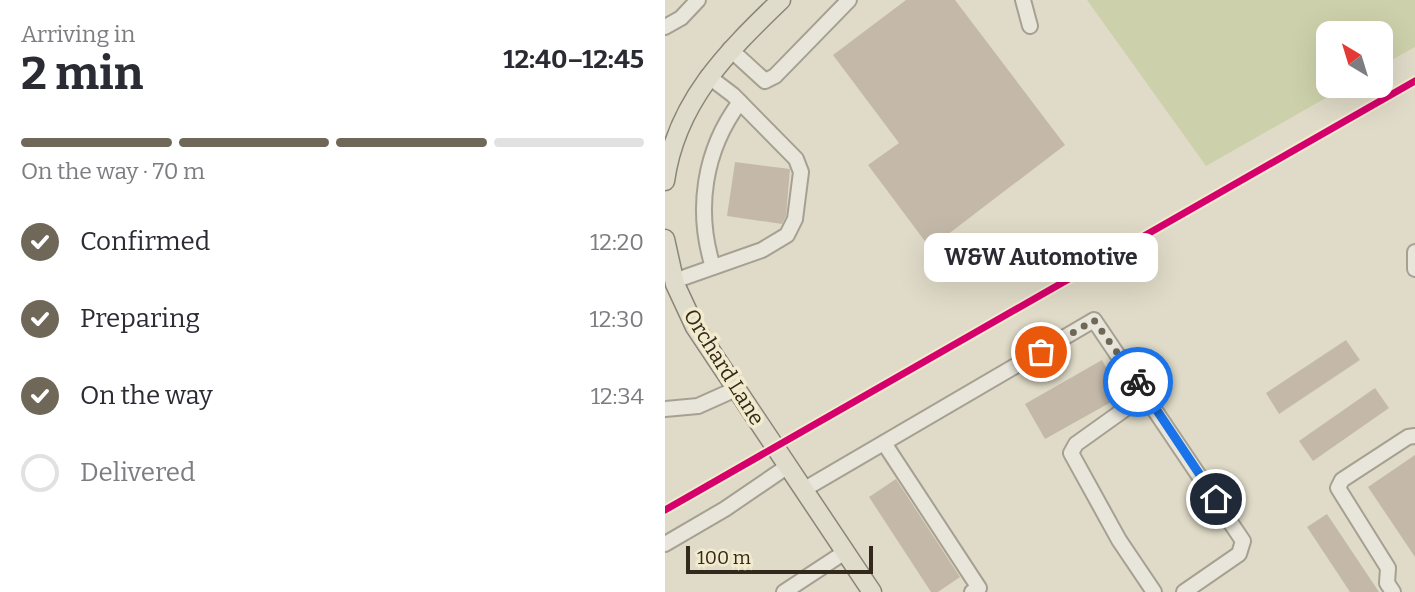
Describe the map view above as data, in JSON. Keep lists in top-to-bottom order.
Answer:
{
  "streets": {
    "main road": ["Orchard Lane"]
  },
  "places": ["W&W Automotive"],
  "scale_bar": "100 m",
  "north": "top left",
  "page": {
    "heading": ["2 min", "Arriving in", "12:40–12:45"],
    "bar": "On the way · 70 m",
    "list": [
      ["Confirmed", "12:20"],
      ["Preparing", "12:30"],
      ["On the way", "12:34"],
      "Delivered"
    ],
    "bubble": "W&W Automotive",
    "scale": "100 m"
  }
}
